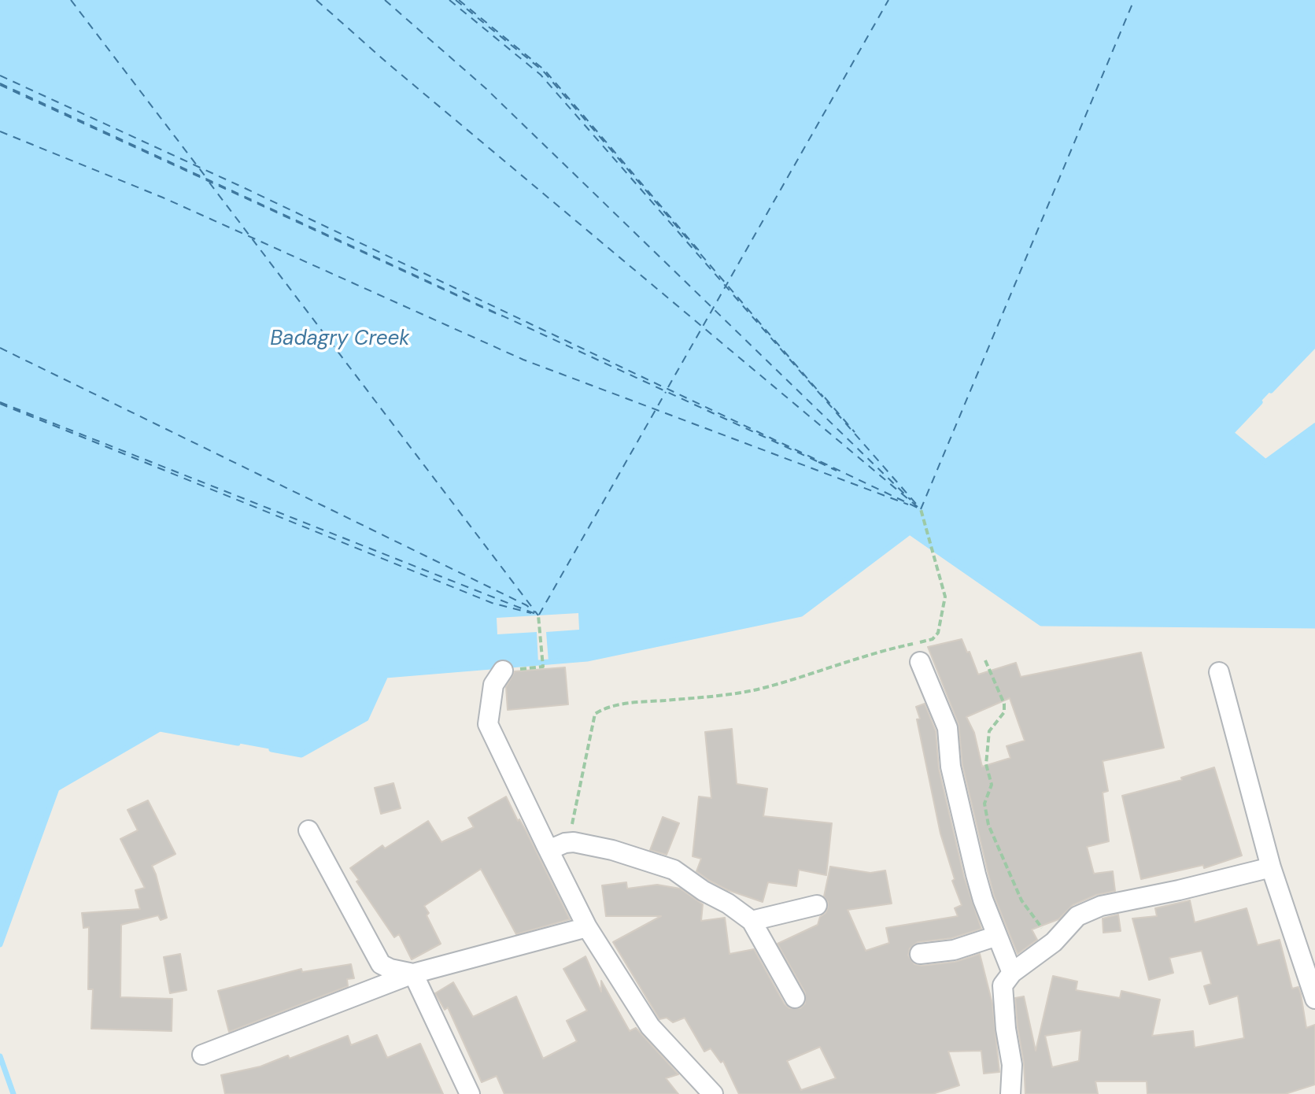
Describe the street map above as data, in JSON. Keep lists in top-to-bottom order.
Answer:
{
  "water": ["Badagry Creek"]
}
